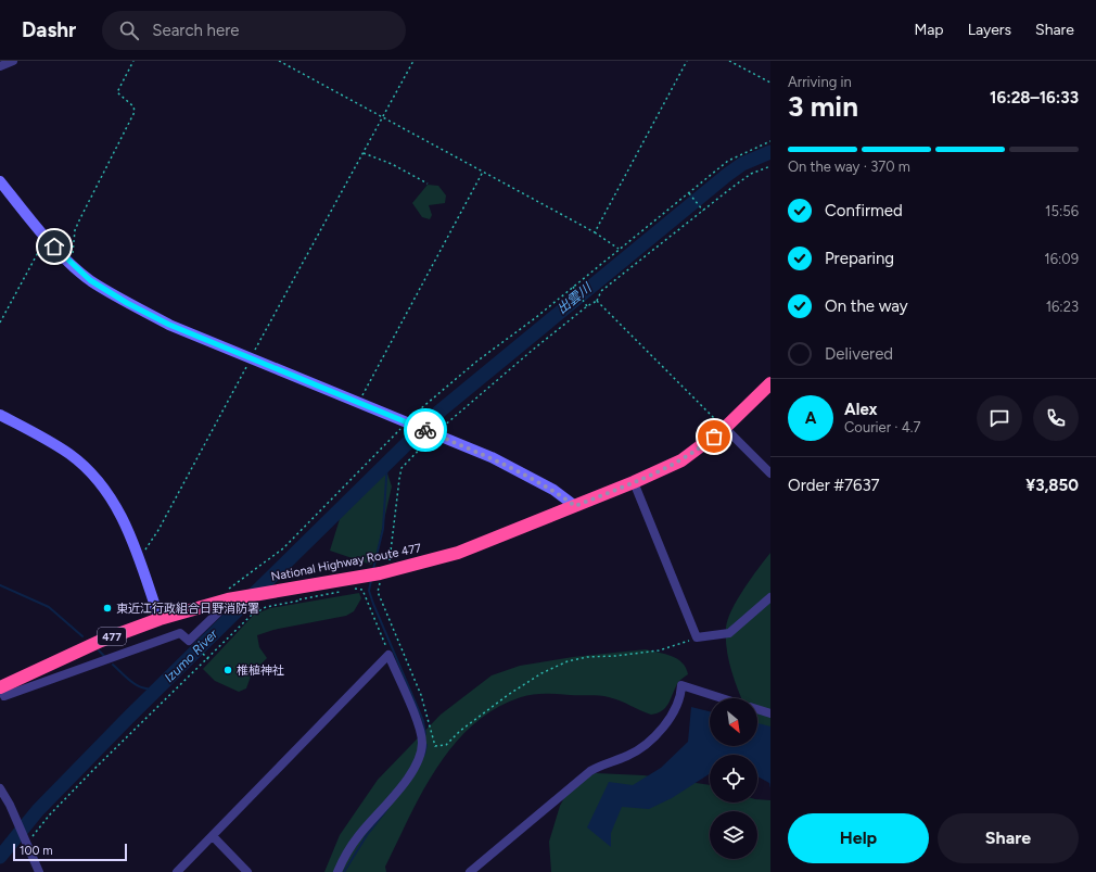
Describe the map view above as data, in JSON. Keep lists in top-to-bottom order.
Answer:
{
  "streets": {
    "highway": ["National Highway Route 477", "477"]
  },
  "water": ["出雲川", "Izumo River"],
  "places": ["東近江行政組合日野消防署", "椎植神社"],
  "scale_bar": "100 m",
  "north": "bottom right",
  "page": {
    "header": "Dashr",
    "search": "Search here",
    "nav": ["Map", "Layers", "Share"],
    "heading": ["3 min", "Arriving in", "16:28–16:33"],
    "panel": [
      "Alex",
      "Courier · 4.7",
      "Order #7637",
      "¥3,850"
    ],
    "bar": "On the way · 370 m",
    "list": [
      ["Confirmed", "15:56"],
      ["Preparing", "16:09"],
      ["On the way", "16:23"],
      "Delivered"
    ],
    "round": "A",
    "buttons": ["Help", "Share"],
    "scale": "100 m"
  }
}
